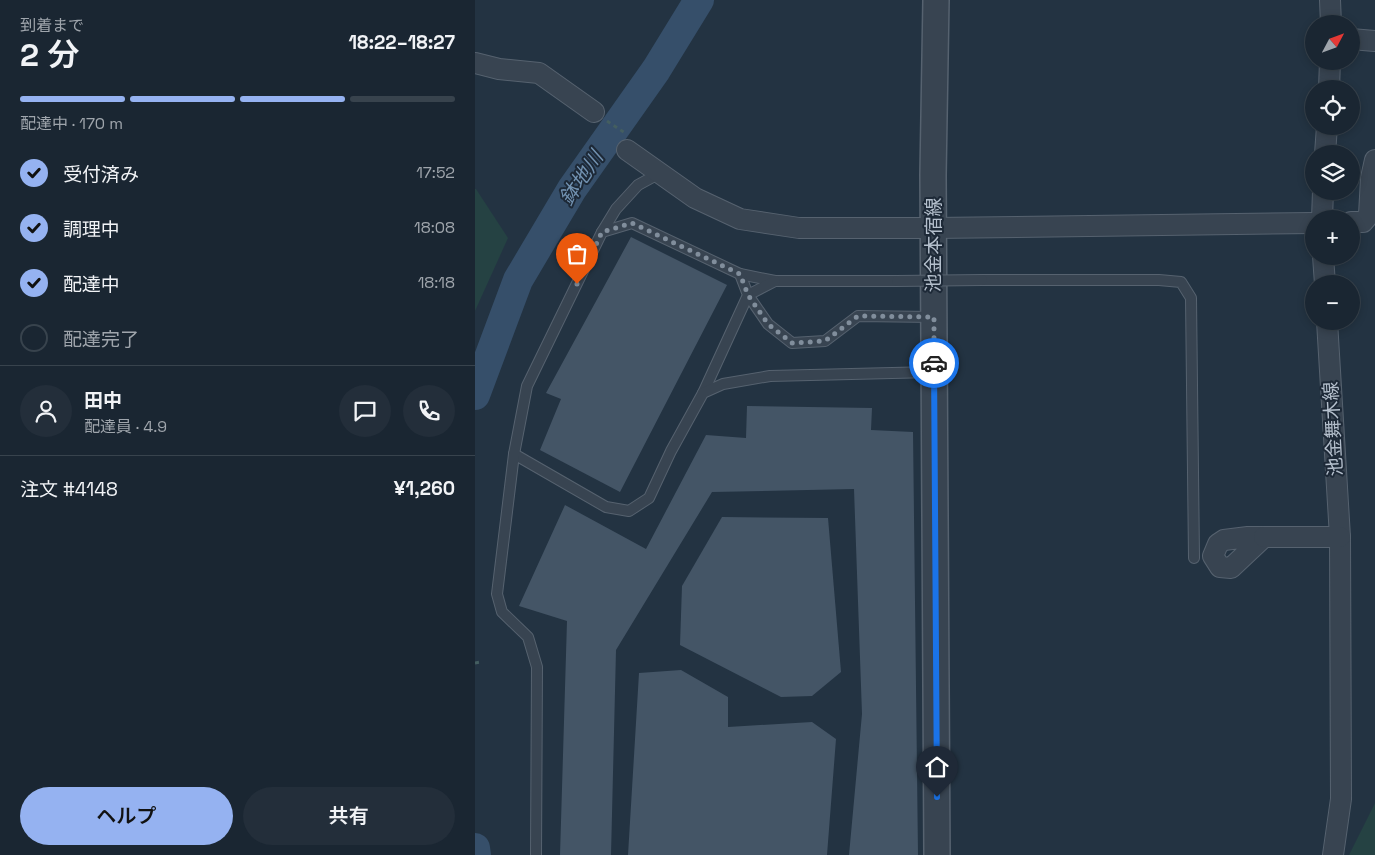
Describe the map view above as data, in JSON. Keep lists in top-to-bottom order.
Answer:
{
  "streets": {
    "street": ["池金本宿線", "池金舞木線"]
  },
  "water": ["鉢地川"],
  "north": "top right",
  "page": {
    "heading": ["2 分", "到着まで", "18:22–18:27"],
    "panel": [
      "田中",
      "配達員 · 4.9",
      "注文 #4148",
      "¥1,260"
    ],
    "map_buttons": ["+", "−"],
    "bar": "配達中 · 170 m",
    "list": [
      ["受付済み", "17:52"],
      ["調理中", "18:08"],
      ["配達中", "18:18"],
      "配達完了"
    ],
    "buttons": ["ヘルプ", "共有"]
  }
}
